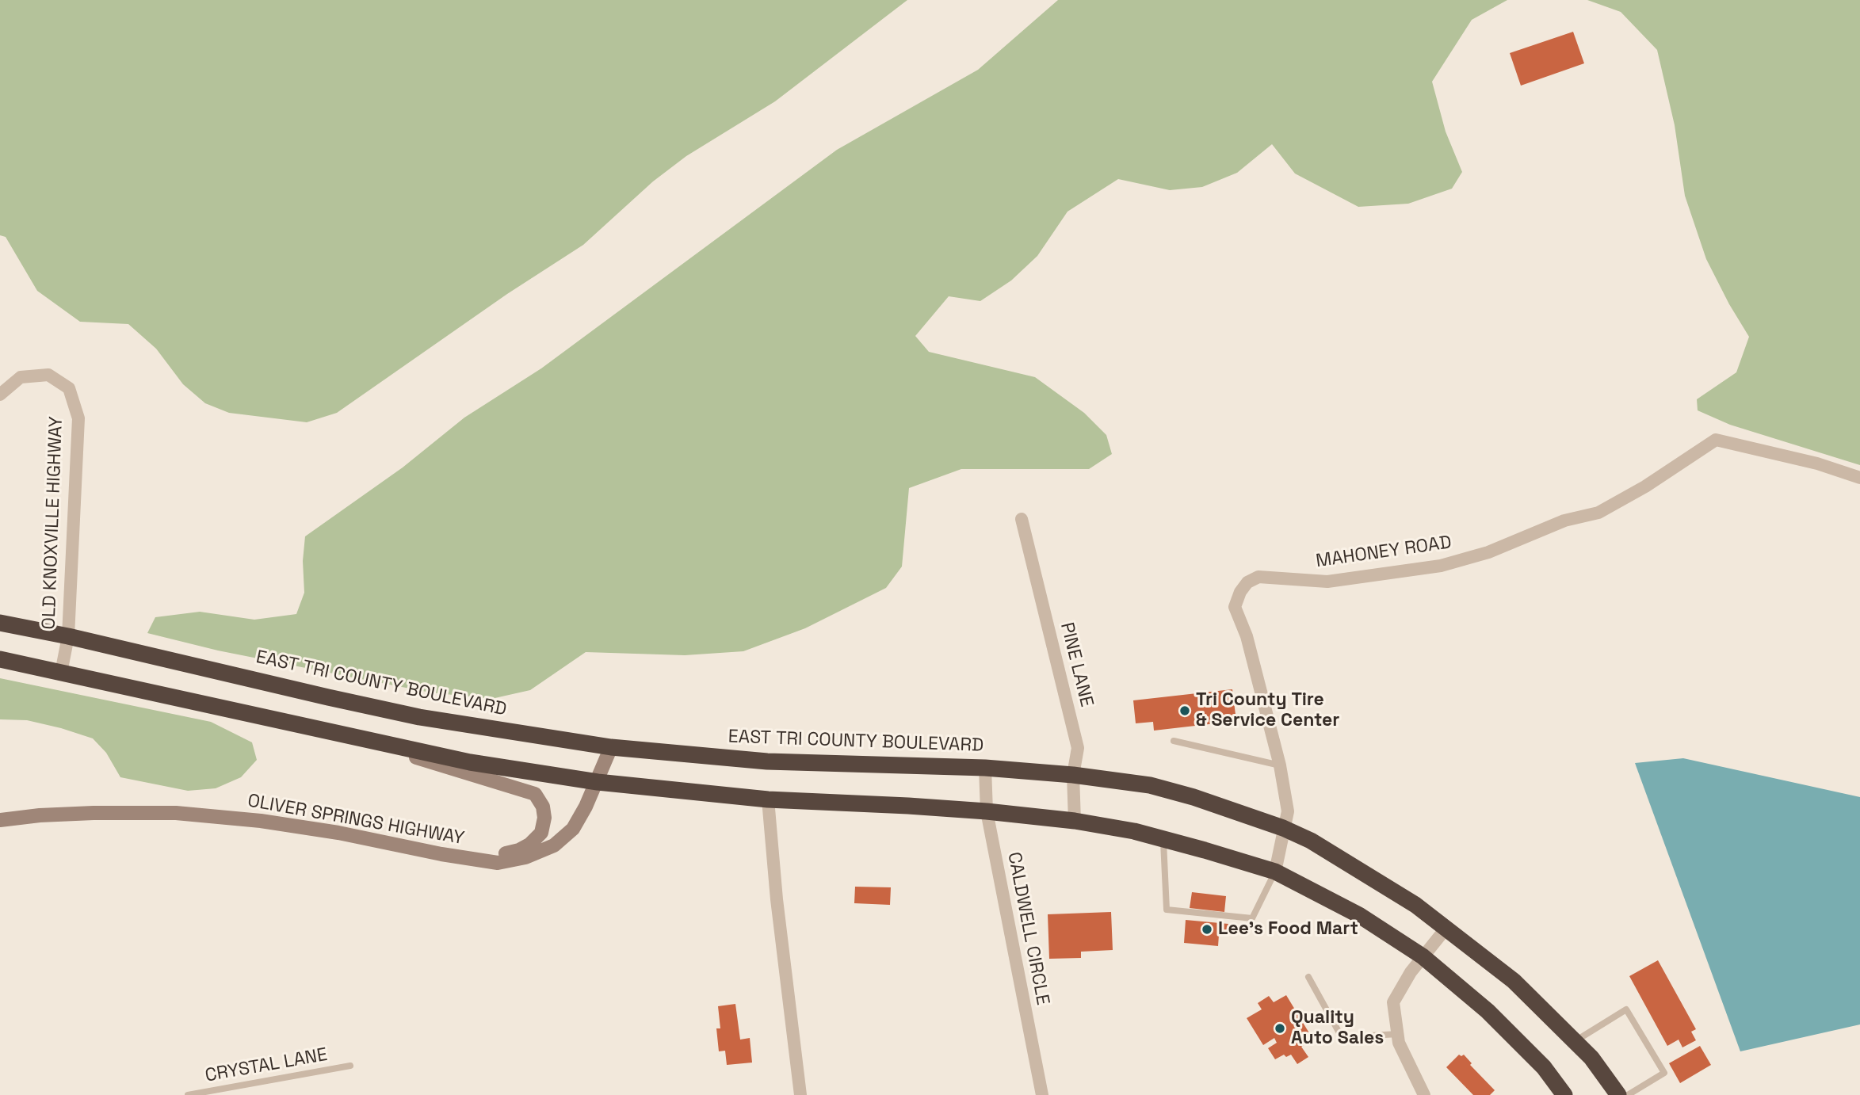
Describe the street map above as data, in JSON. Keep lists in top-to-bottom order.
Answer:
{
  "streets": {
    "highway": ["EAST TRI COUNTY BOULEVARD"],
    "main road": ["OLIVER SPRINGS HIGHWAY"],
    "street": [
      "OLD KNOXVILLE HIGHWAY",
      "MAHONEY ROAD",
      "PINE LANE",
      "CALDWELL CIRCLE"
    ],
    "lane": ["CRYSTAL LANE"]
  },
  "crossings": [
    ["OLD KNOXVILLE HIGHWAY", "EAST TRI COUNTY BOULEVARD"],
    ["MAHONEY ROAD", "EAST TRI COUNTY BOULEVARD"],
    ["PINE LANE", "EAST TRI COUNTY BOULEVARD"],
    ["EAST TRI COUNTY BOULEVARD", "OLIVER SPRINGS HIGHWAY"],
    ["EAST TRI COUNTY BOULEVARD", "CALDWELL CIRCLE"]
  ],
  "places": ["Tri County Tire & Service Center", "Lee's Food Mart", "Quality Auto Sales"]
}
